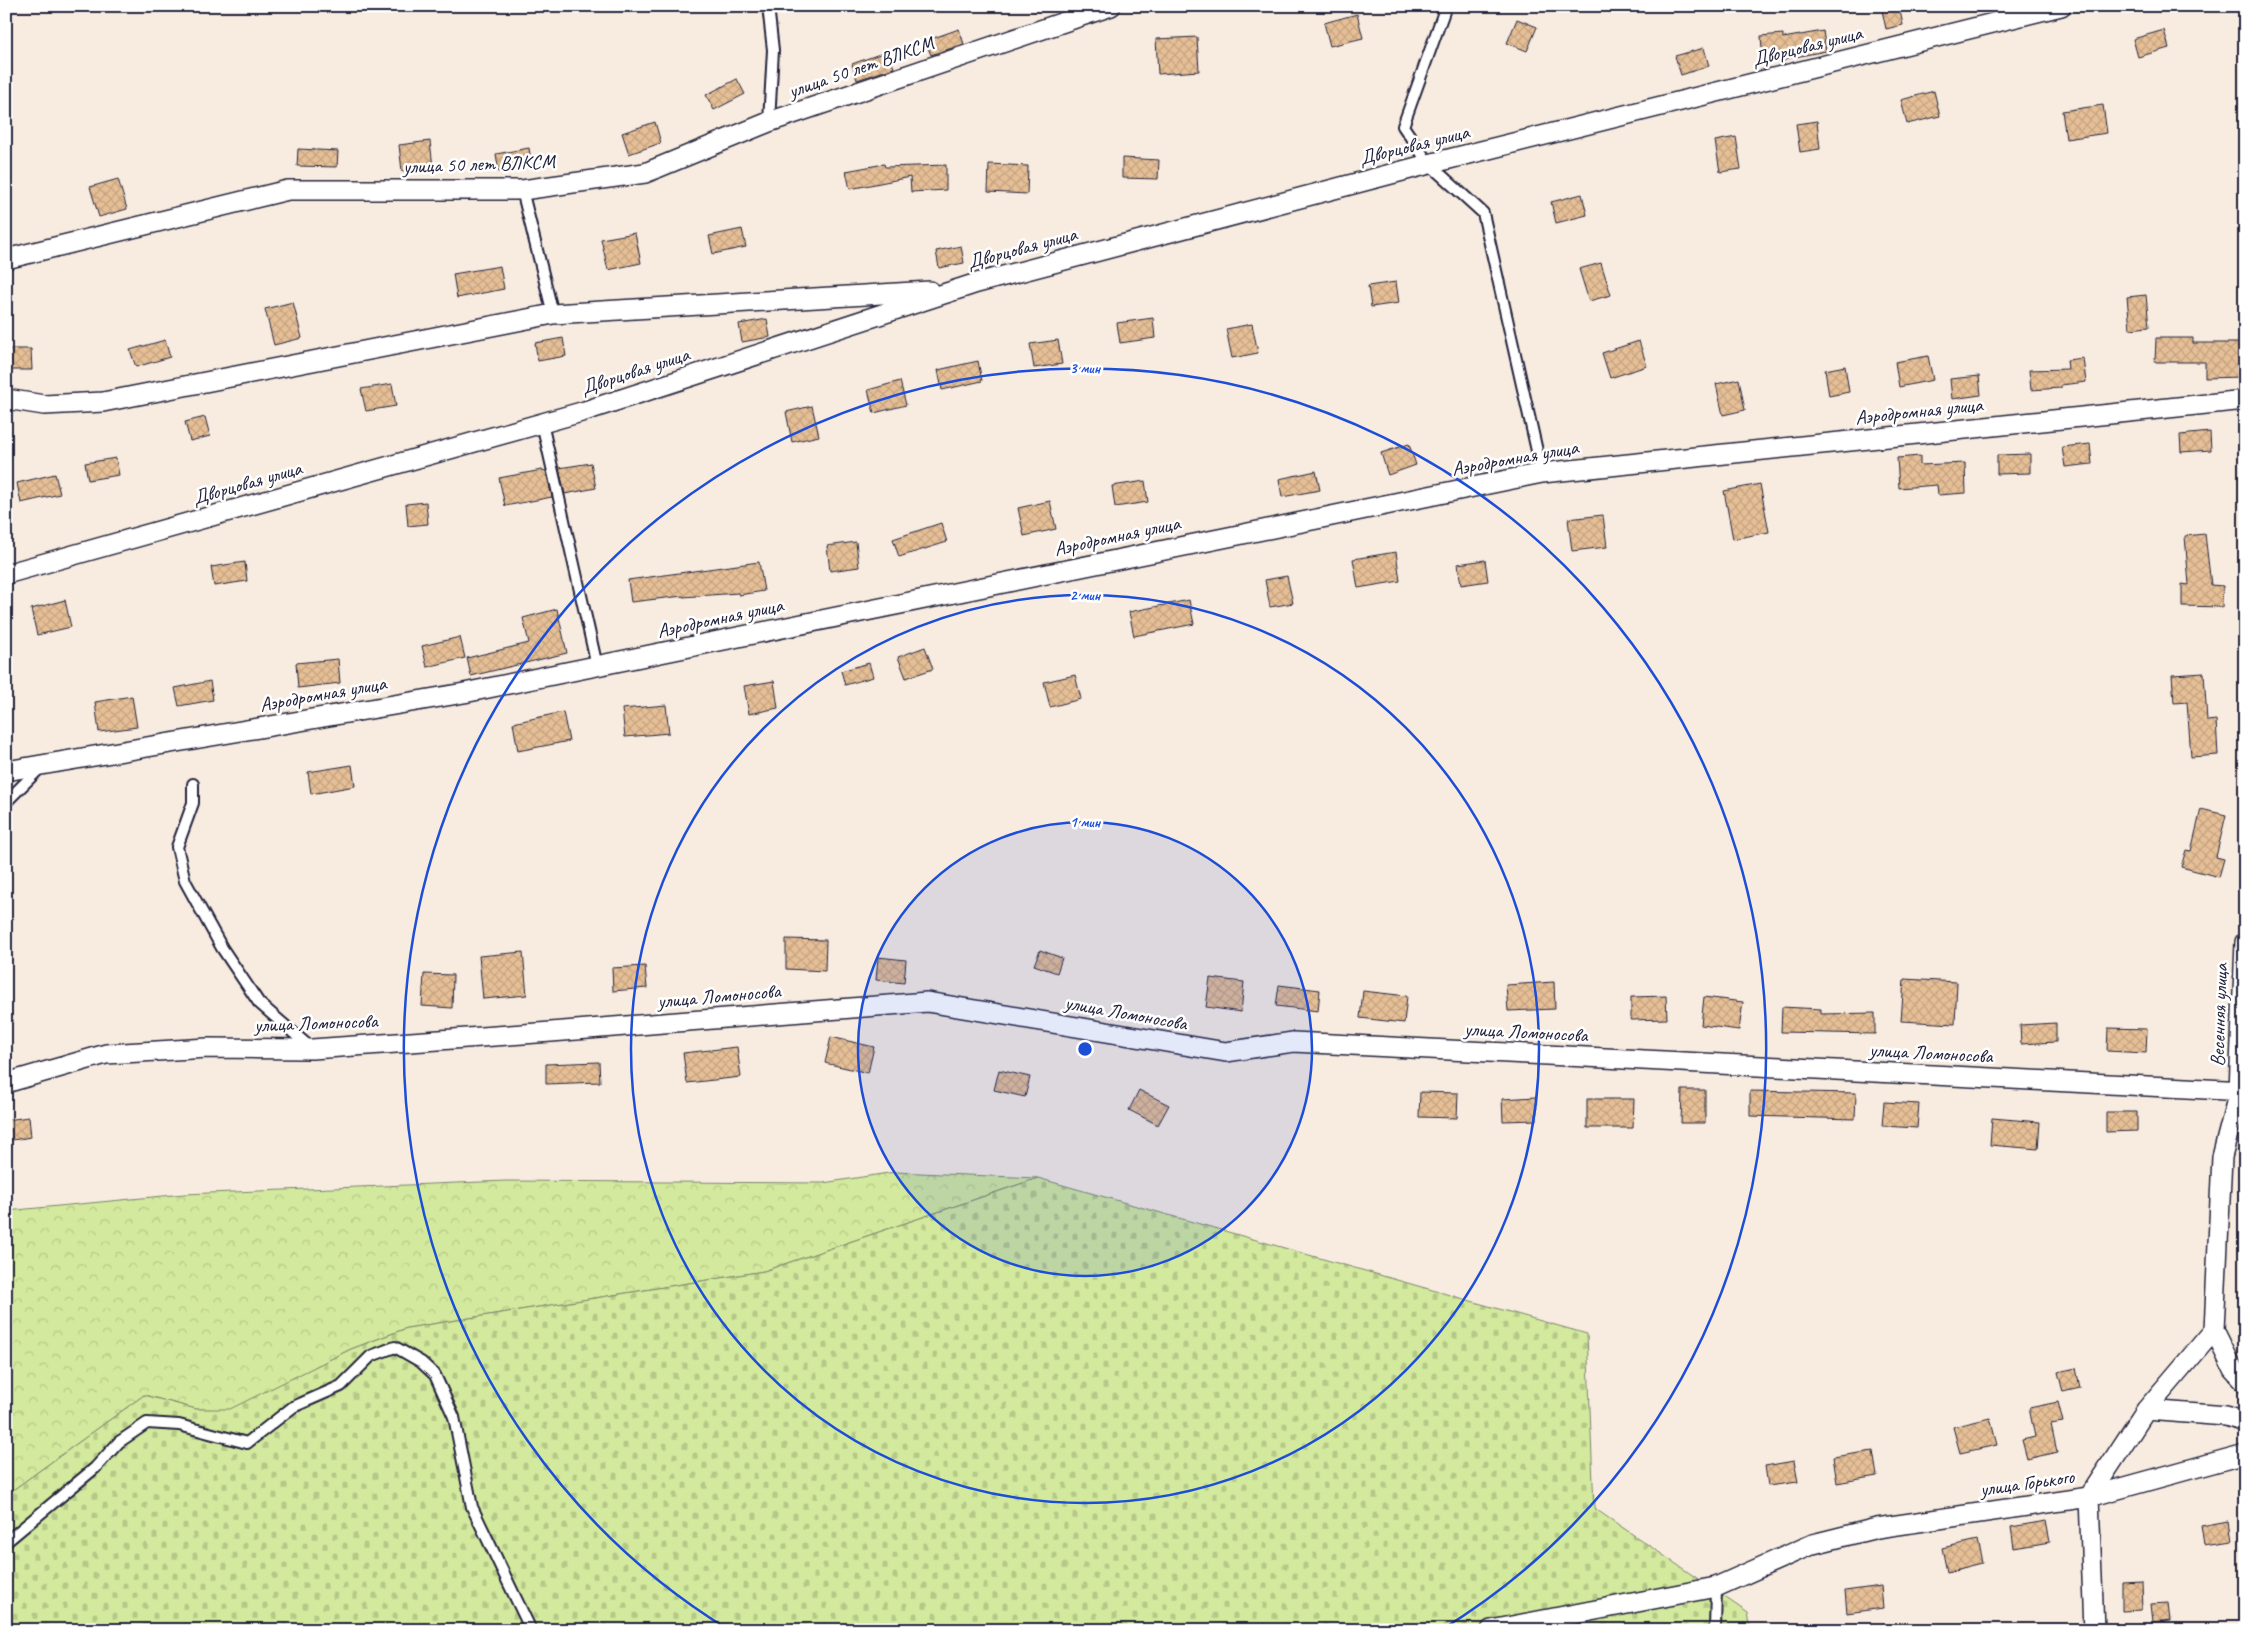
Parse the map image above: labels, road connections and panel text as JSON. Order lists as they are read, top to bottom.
{
  "streets": {
    "street": [
      "Дворцовая улица",
      "улица 50 лет ВЛКСМ",
      "Аэродромная улица",
      "улица Ломоносова",
      "Весенняя улица",
      "улица Горького"
    ]
  },
  "crossings": [
    ["улица Ломоносова", "Весенняя улица"]
  ],
  "rings": ["3 мин", "2 мин", "1 мин"]
}
